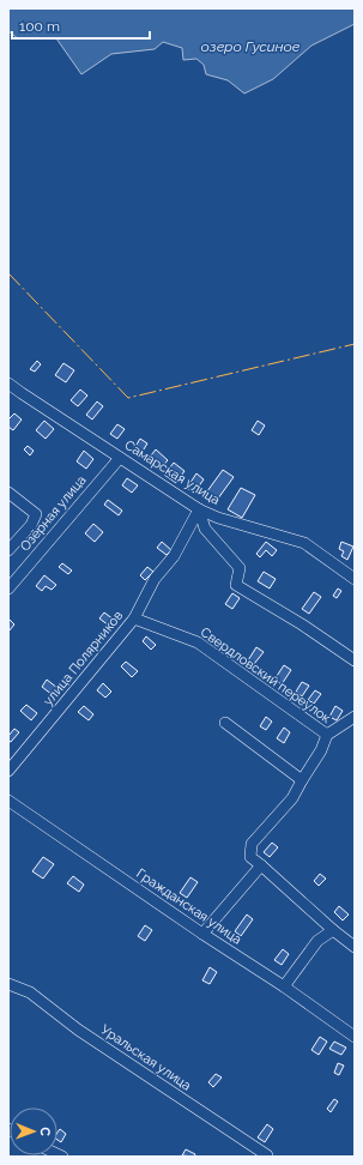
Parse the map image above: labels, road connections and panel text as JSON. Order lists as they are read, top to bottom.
{
  "streets": {
    "street": [
      "Самарская улица",
      "Озёрная улица",
      "улица Полярников",
      "Свердловский переулок",
      "Гражданская улица",
      "Уральская улица"
    ]
  },
  "crossings": [
    ["Самарская улица", "Озёрная улица"],
    ["Самарская улица", "улица Полярников"],
    ["улица Полярников", "Свердловский переулок"]
  ],
  "water": ["озеро Гусиное"],
  "scale_bar": "100 m",
  "north": "right"
}
